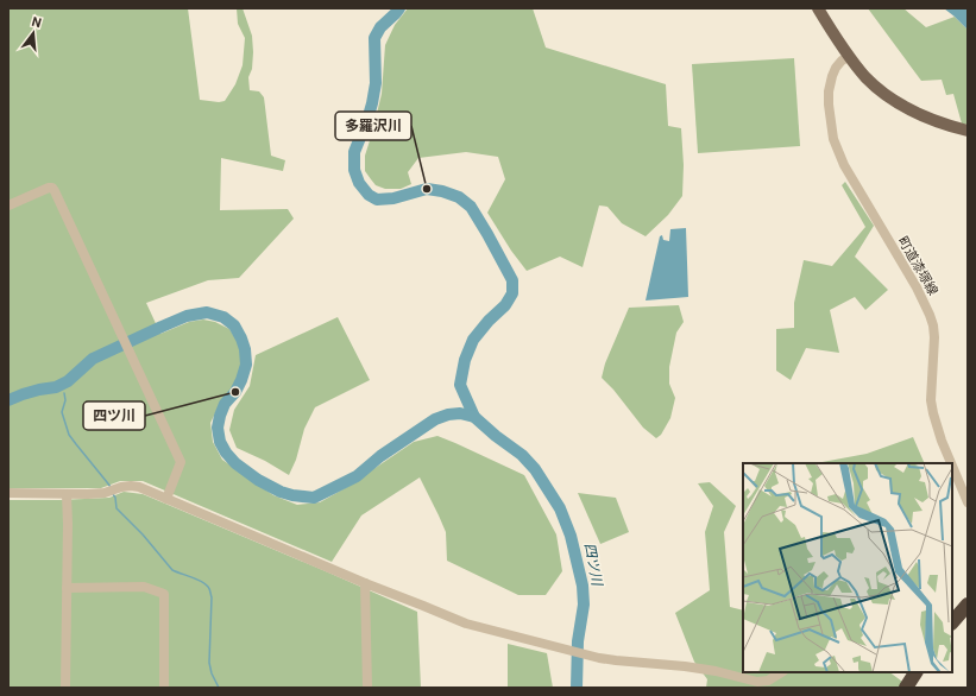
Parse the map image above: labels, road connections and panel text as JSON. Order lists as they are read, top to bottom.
{
  "streets": {
    "street": ["町道漆塚線"]
  },
  "water": ["四ツ川"],
  "places": ["多羅沢川", "四ツ川"],
  "north": "top"
}
